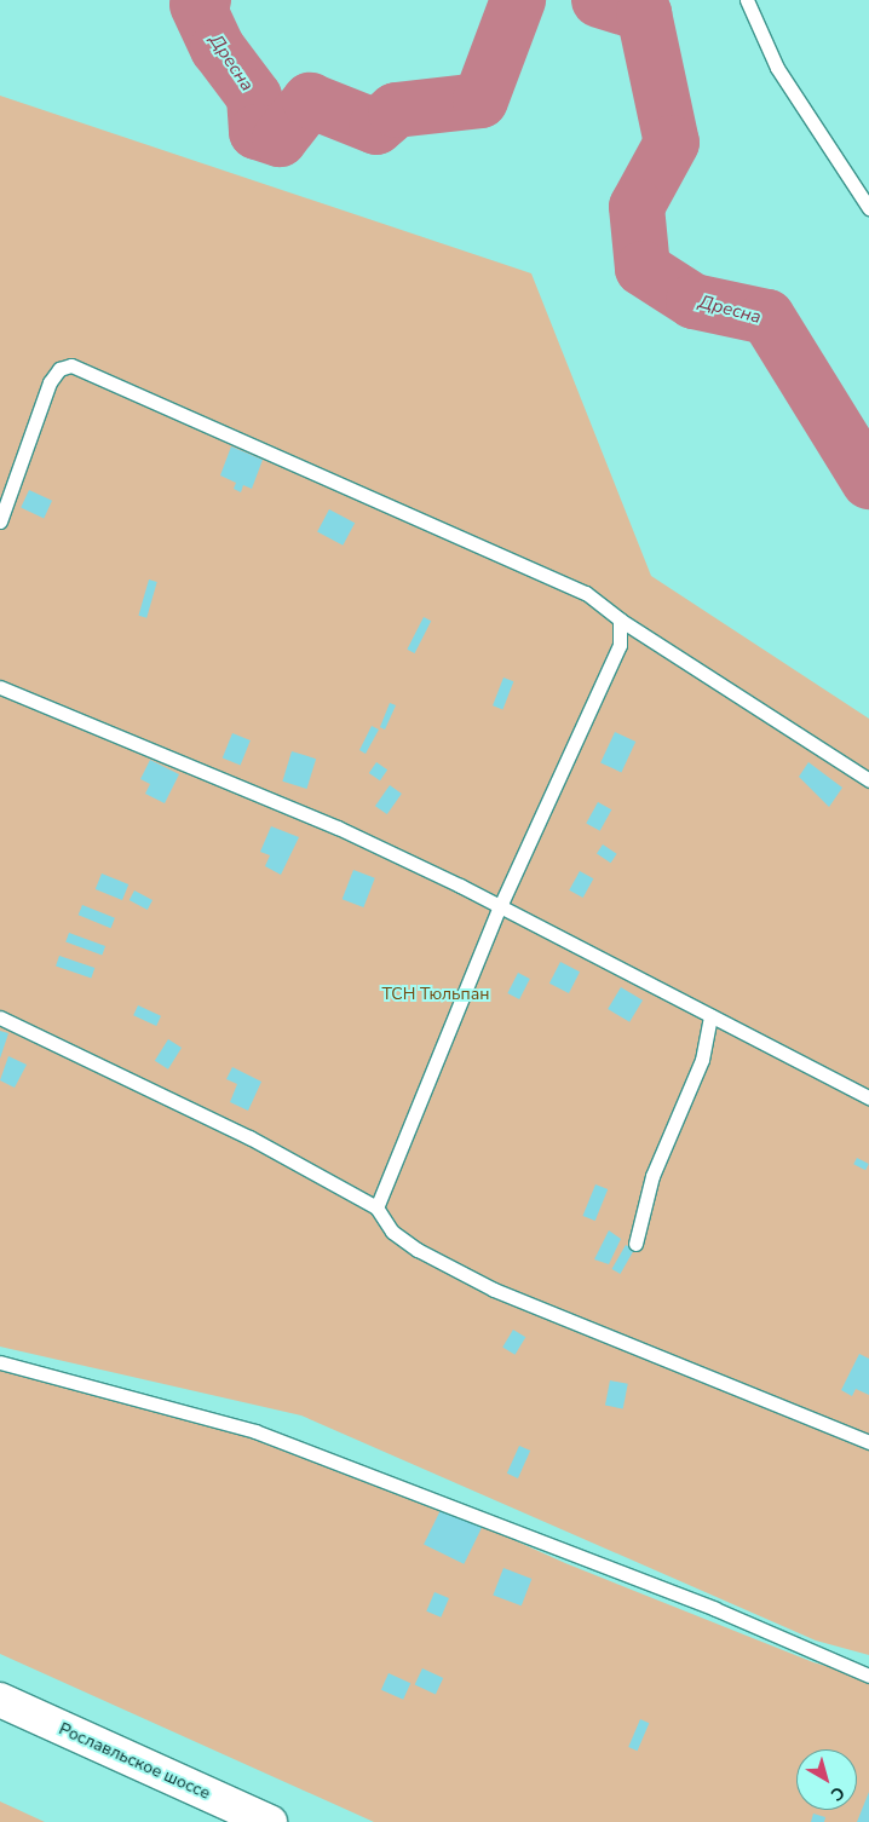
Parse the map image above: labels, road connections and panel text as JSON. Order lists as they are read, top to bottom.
{
  "streets": {
    "main road": ["Рославльское шоссе"]
  },
  "water": ["Дресна"],
  "parks": ["ТСН Тюльпан"],
  "north": "bottom right"
}
